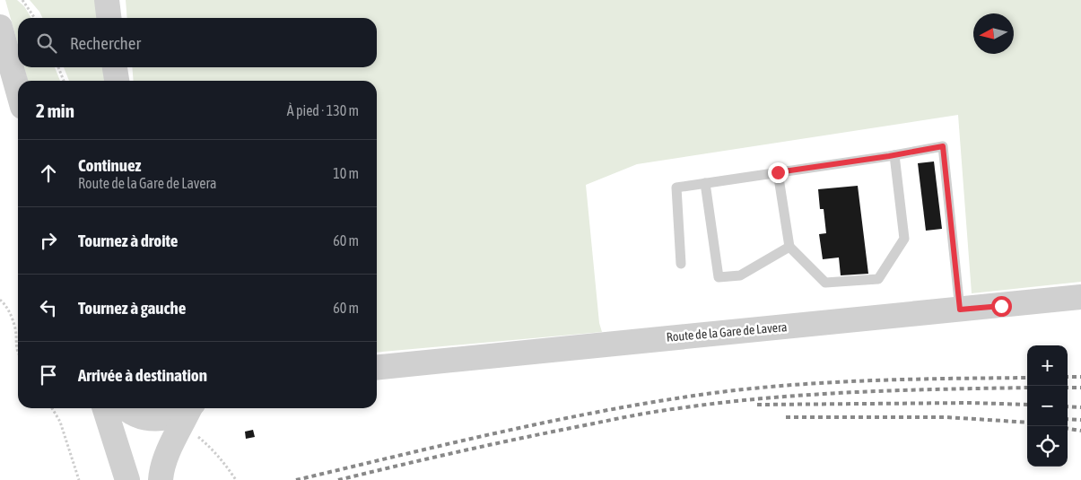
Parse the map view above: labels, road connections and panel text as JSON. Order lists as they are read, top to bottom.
{
  "streets": {
    "street": ["Route de la Gare de Lavera"]
  },
  "north": "left",
  "page": {
    "search": "Rechercher",
    "heading": ["2 min", "À pied · 130 m"],
    "list": [
      ["Continuez", "Route de la Gare de Lavera", "10 m"],
      ["Tournez à droite", "60 m"],
      ["Tournez à gauche", "60 m"],
      "Arrivée à destination"
    ],
    "map_buttons": ["+", "−"]
  }
}
